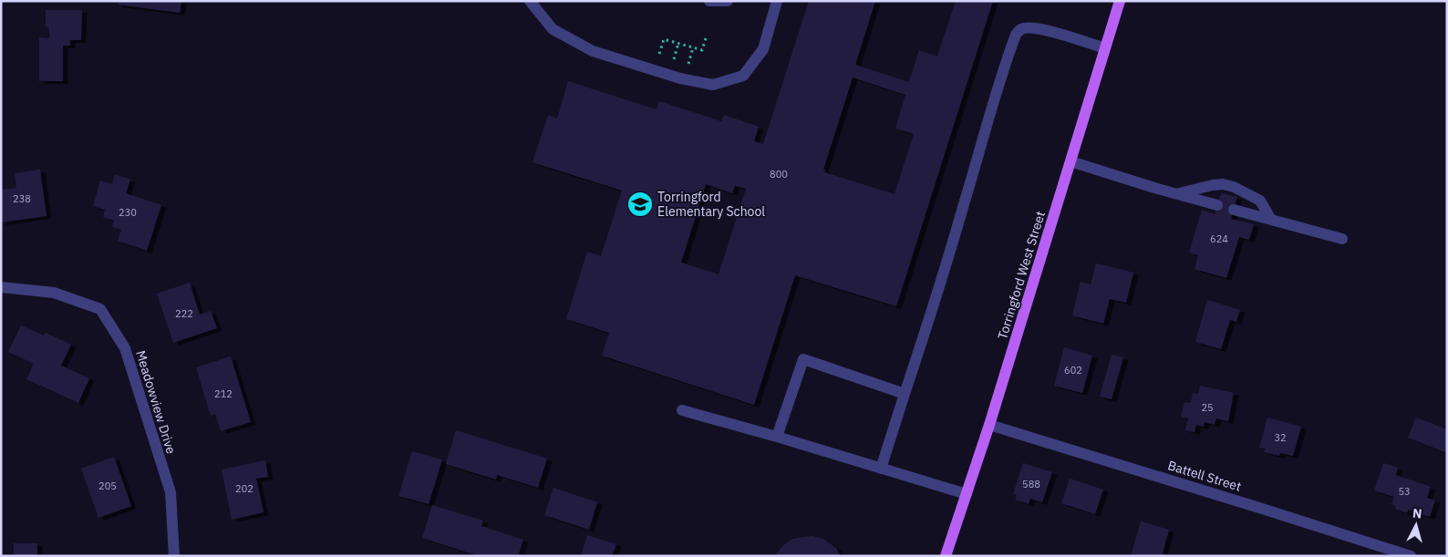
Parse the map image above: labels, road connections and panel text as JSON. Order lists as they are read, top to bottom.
{
  "streets": {
    "main road": ["Torringford West Street"],
    "street": ["Meadowview Drive", "Battell Street"]
  },
  "crossings": [
    ["Torringford West Street", "Battell Street"]
  ],
  "places": {
    "school or university": ["Torringford Elementary School"]
  },
  "house_numbers": [
    "800",
    "238",
    "230",
    "624",
    "222",
    "602",
    "212",
    "25",
    "32",
    "588",
    "205",
    "202",
    "53"
  ],
  "north": "top"
}
